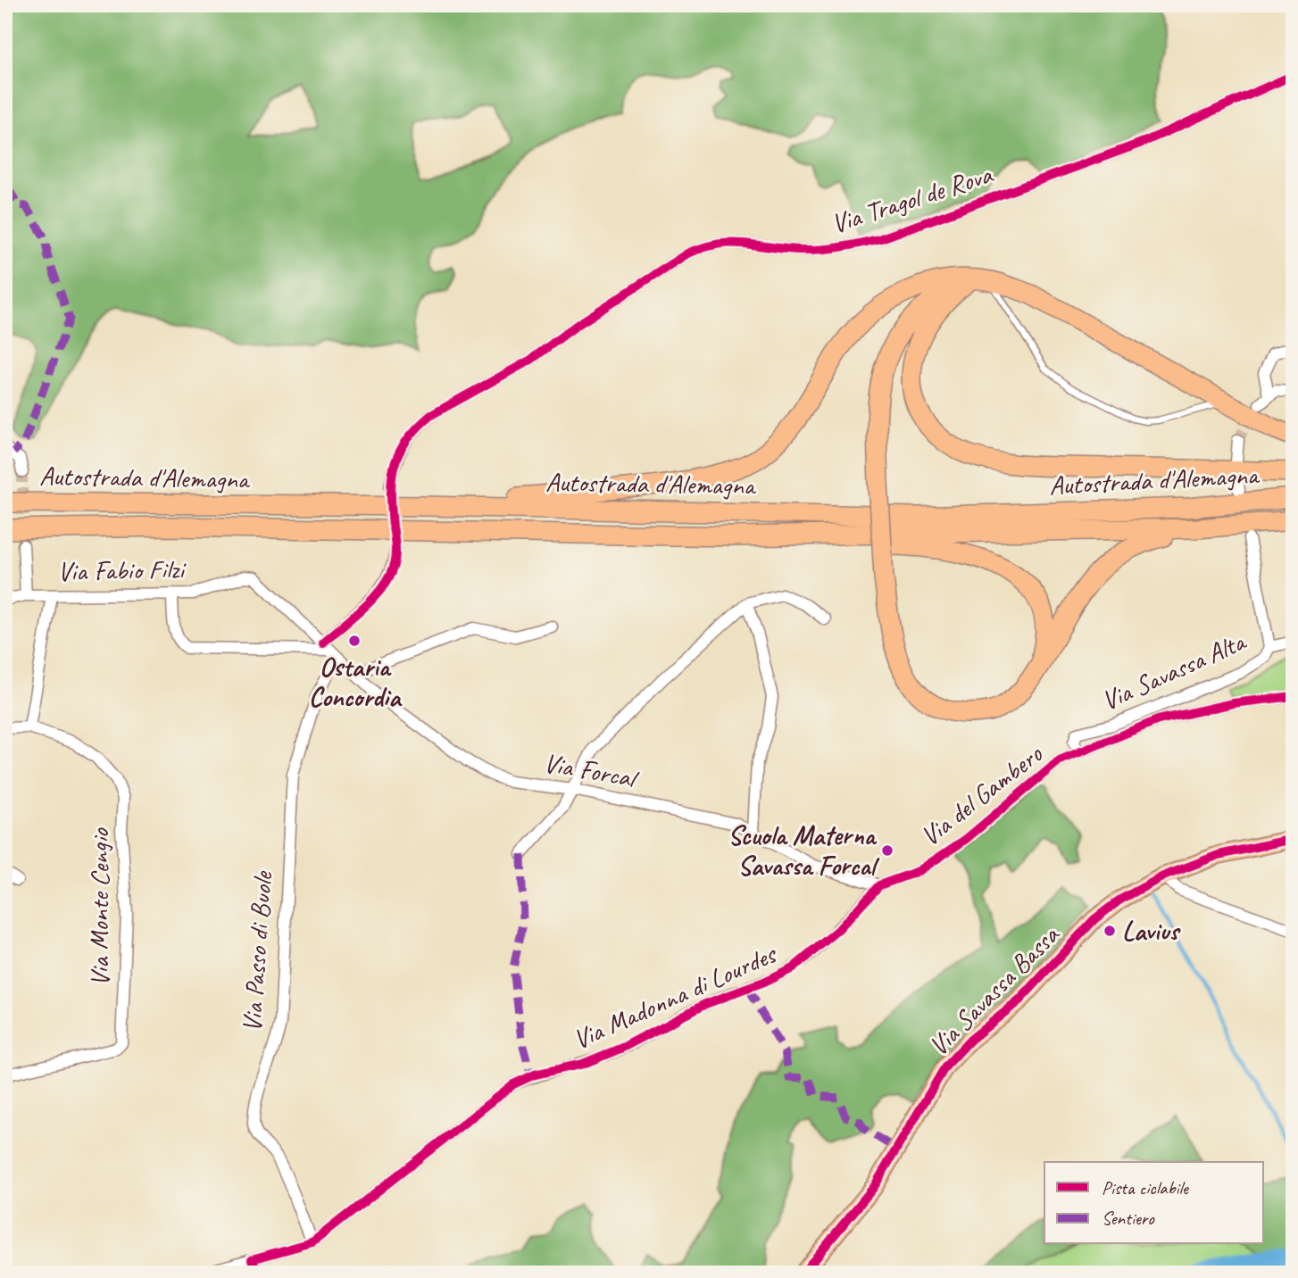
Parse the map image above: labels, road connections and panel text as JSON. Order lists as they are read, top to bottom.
{
  "streets": {
    "highway": ["Autostrada d'Alemagna"],
    "main road": ["Via Savassa Bassa"],
    "street": [
      "Via Tragol de Rova",
      "Via Fabio Filzi",
      "Via Savassa Alta",
      "Via Forcal",
      "Via del Gambero",
      "Via Monte Cengio",
      "Via Passo di Buole",
      "Via Madonna di Lourdes"
    ]
  },
  "crossings": [
    ["Via Fabio Filzi", "Via Forcal"],
    ["Via Fabio Filzi", "Via Passo di Buole"],
    ["Via Savassa Alta", "Via del Gambero"],
    ["Via Forcal", "Via del Gambero"],
    ["Via Forcal", "Via Passo di Buole"],
    ["Via Forcal", "Via Madonna di Lourdes"],
    ["Via del Gambero", "Via Madonna di Lourdes"],
    ["Via Passo di Buole", "Via Madonna di Lourdes"]
  ],
  "places": ["Ostaria Concordia", "Scuola Materna Savassa Forcal", "Lavius"],
  "legend": ["Pista ciclabile", "Sentiero"]
}
